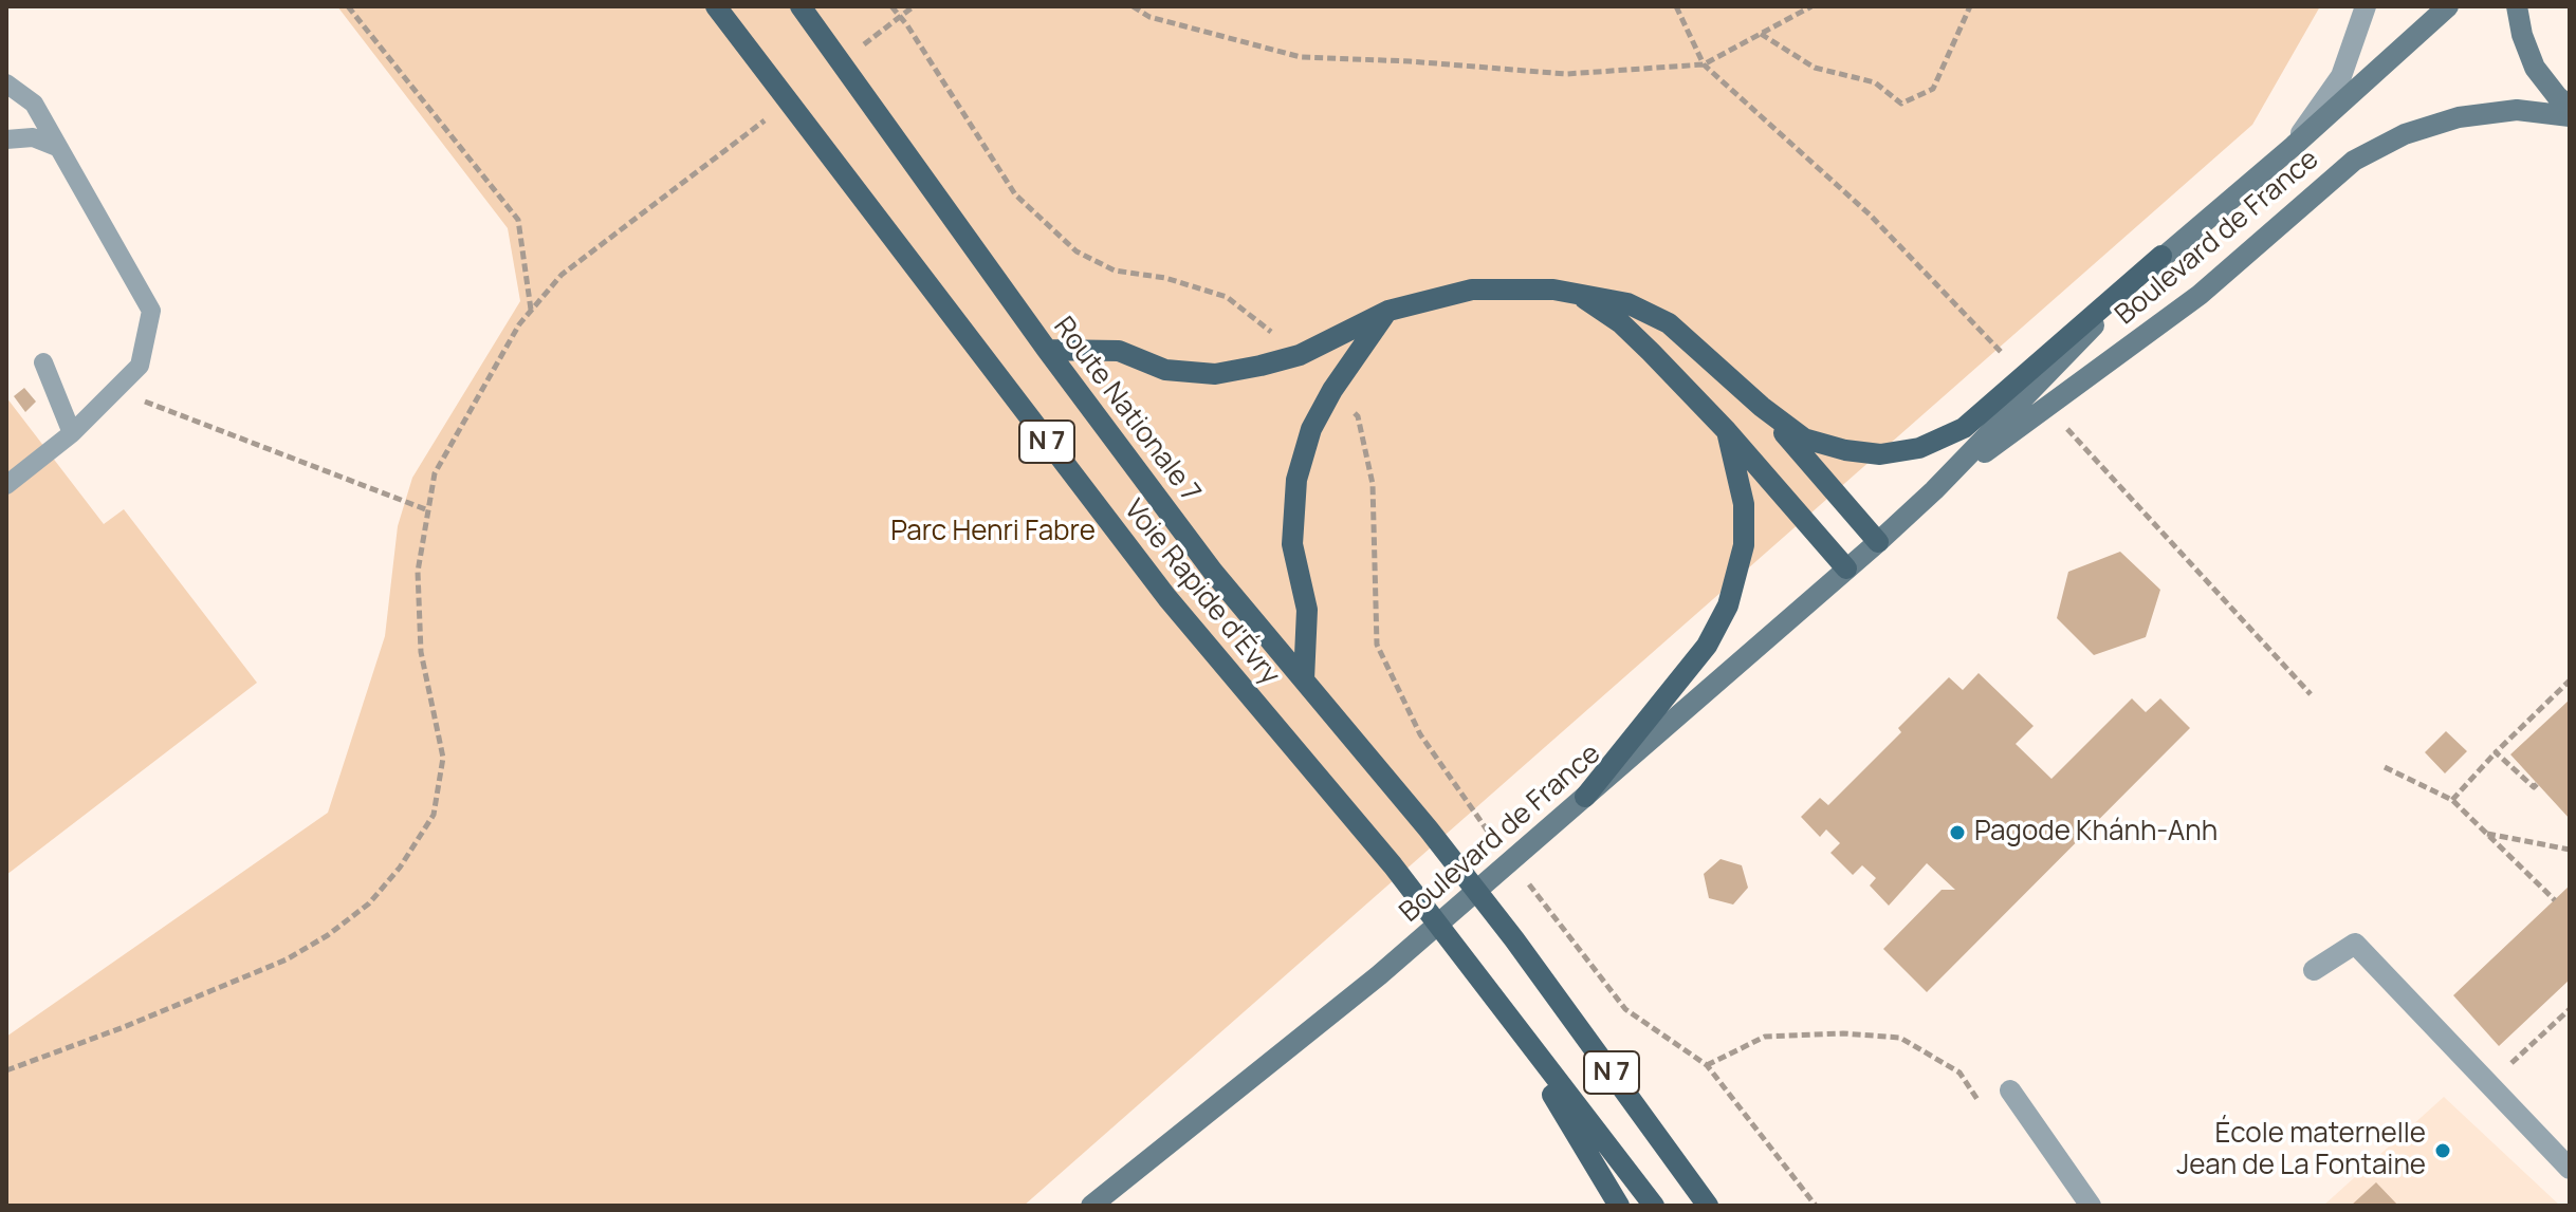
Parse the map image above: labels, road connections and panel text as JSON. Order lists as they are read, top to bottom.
{
  "streets": {
    "main road": [
      "Boulevard de France",
      "Route Nationale 7",
      "N 7",
      "Voie Rapide d'Évry"
    ]
  },
  "parks": ["Parc Henri Fabre"],
  "places": ["Pagode Khánh-Anh", "École maternelle Jean de La Fontaine"]
}
